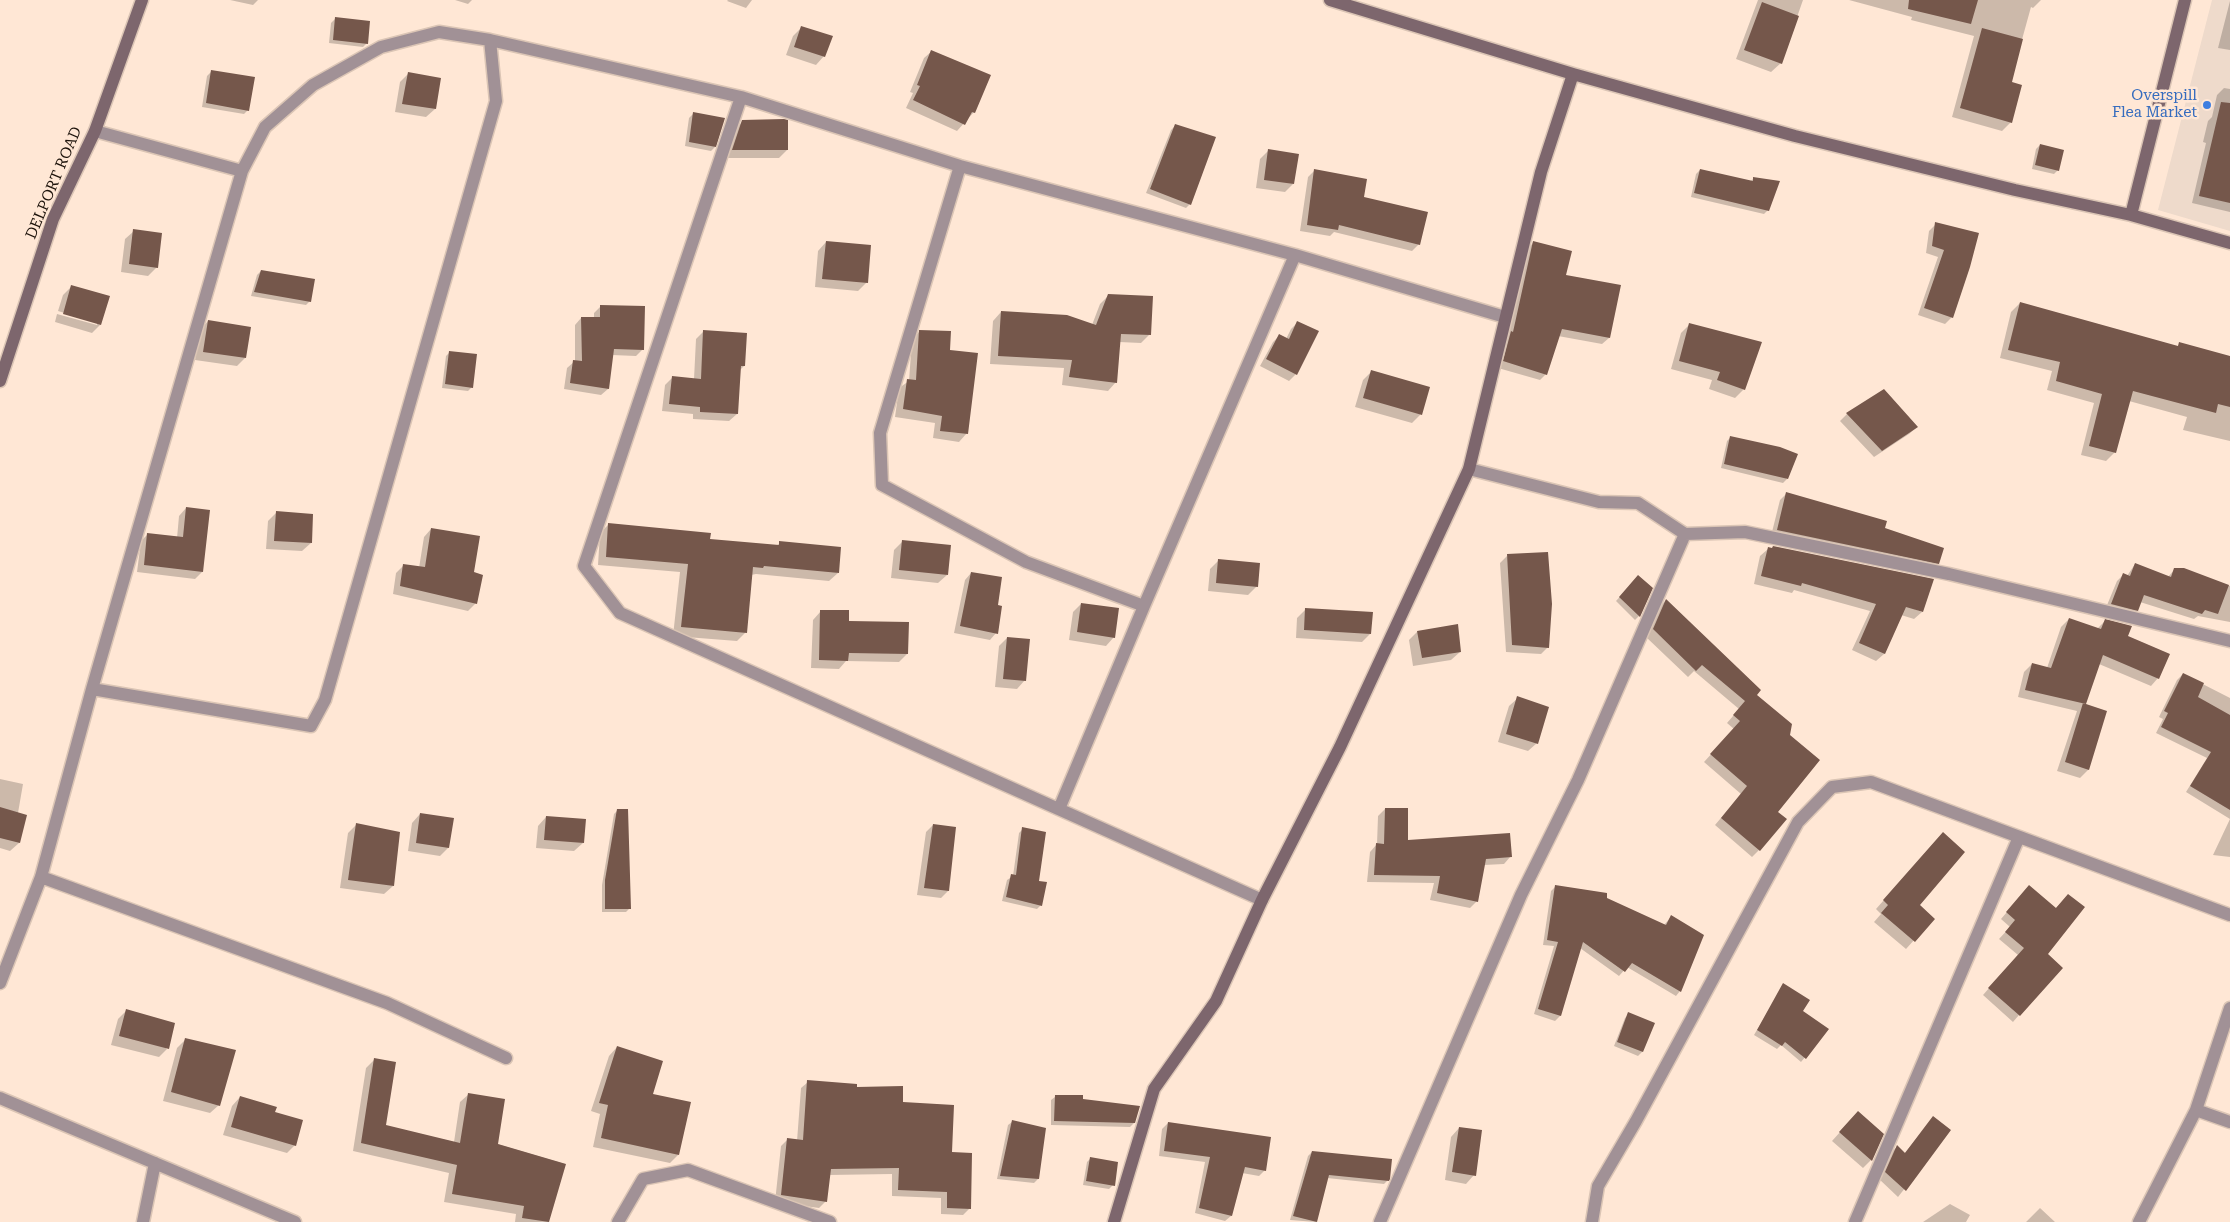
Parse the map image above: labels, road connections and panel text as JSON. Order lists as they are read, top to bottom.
{
  "streets": {
    "street": ["DELPORT ROAD"]
  },
  "places": ["Overspill Flea Market"]
}
